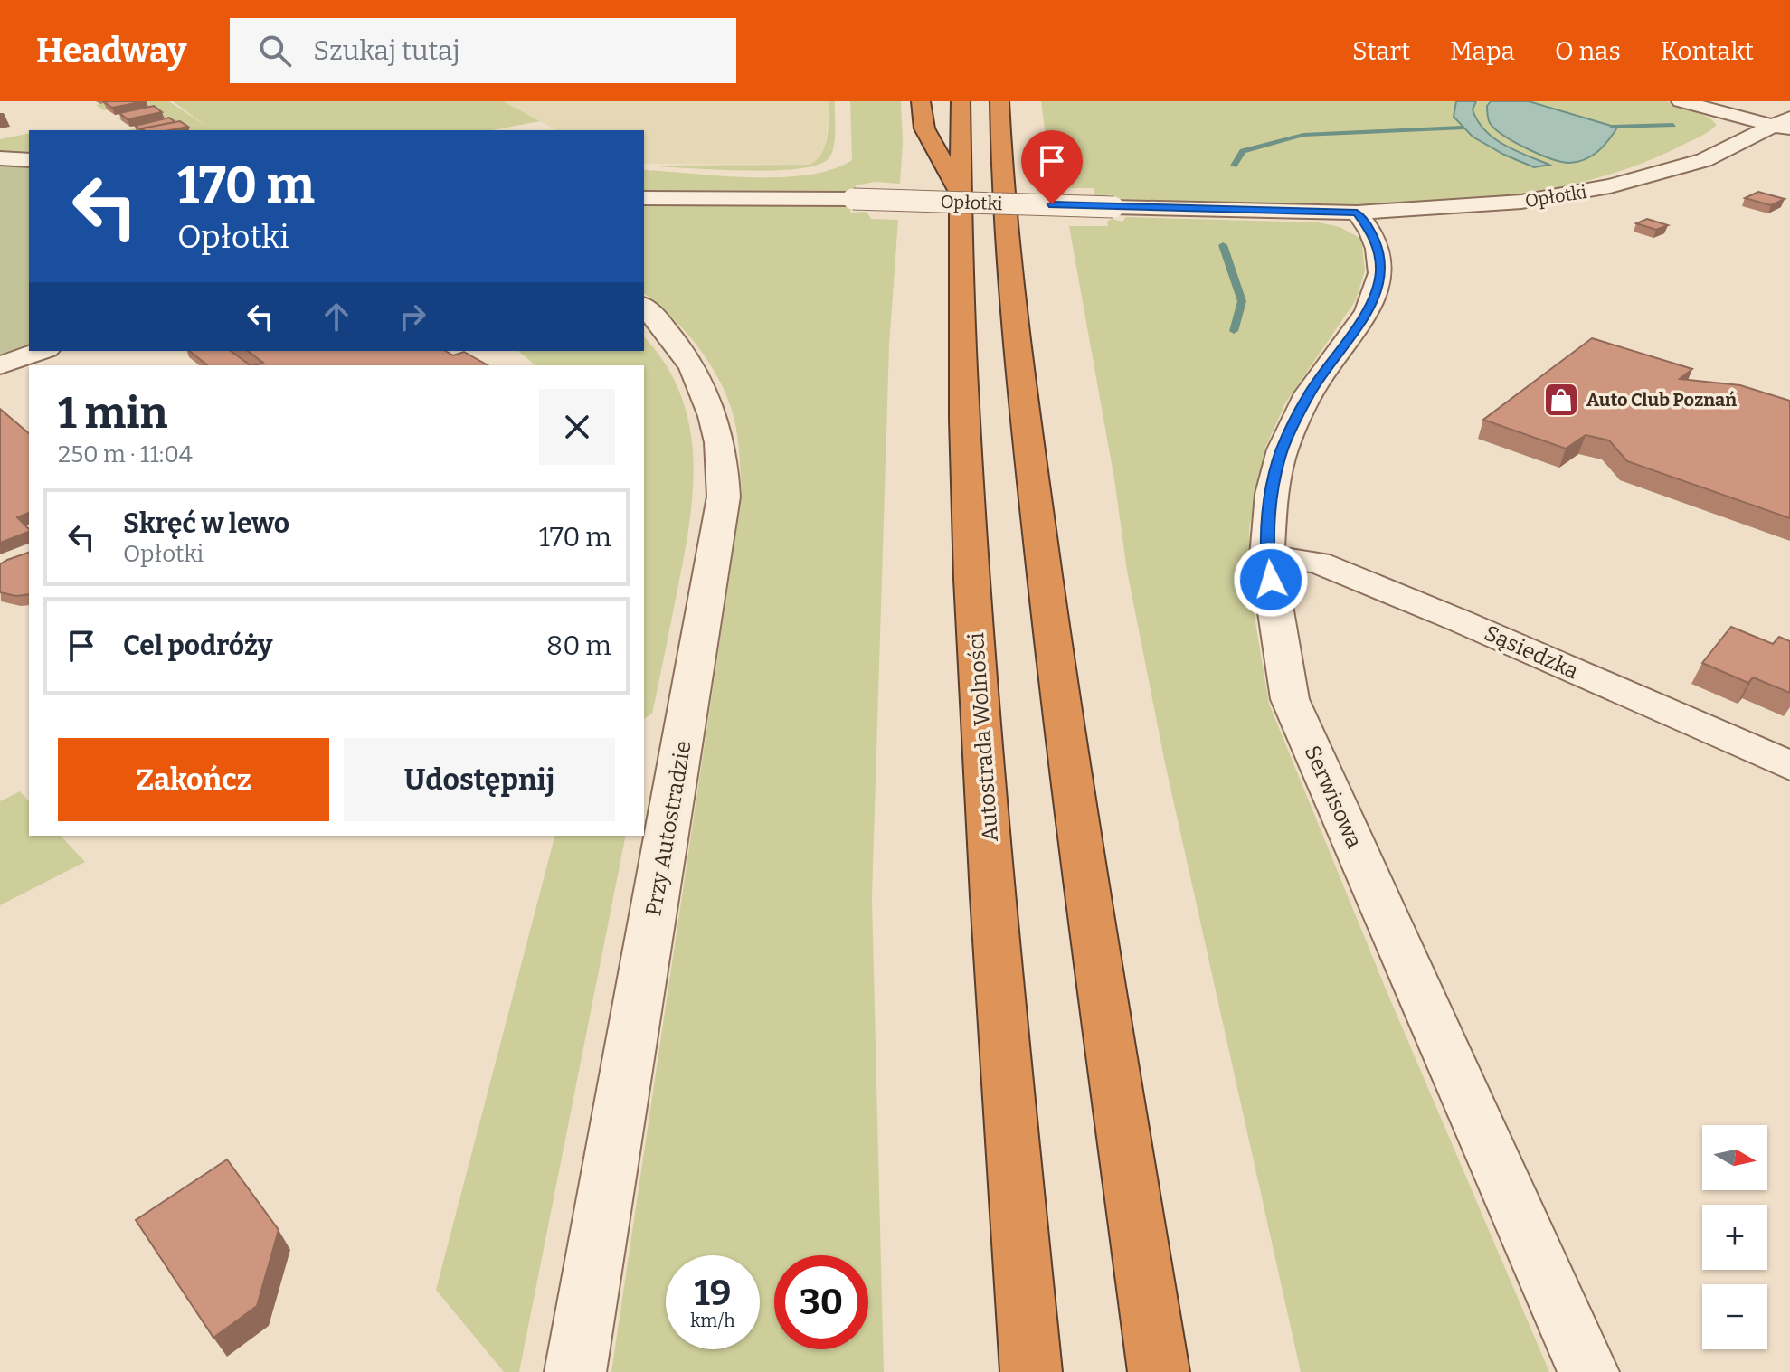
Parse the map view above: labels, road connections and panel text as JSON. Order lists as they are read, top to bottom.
{
  "streets": {
    "highway": ["Autostrada Wolności"],
    "street": [
      "Opłotki",
      "Sąsiedzka",
      "Serwisowa",
      "Przy Autostradzie"
    ]
  },
  "crossings": [
    ["Opłotki", "Serwisowa"],
    ["Sąsiedzka", "Serwisowa"]
  ],
  "places": {
    "shop": ["Auto Club Poznań"]
  },
  "north": "right",
  "page": {
    "header": "Headway",
    "search": "Szukaj tutaj",
    "nav": [
      "Start",
      "Mapa",
      "O nas",
      "Kontakt"
    ],
    "turn": ["170 m", "Opłotki"],
    "heading": ["1 min", "250 m · 11:04"],
    "list": [
      {
        "name": "Skręć w lewo",
        "note": "Opłotki",
        "value": "170 m"
      },
      {
        "name": "Cel podróży",
        "value": "80 m"
      }
    ],
    "buttons": ["Zakończ", "Udostępnij"],
    "map_buttons": ["+", "−"],
    "speed": "19 km/h",
    "limit": "30"
  }
}
